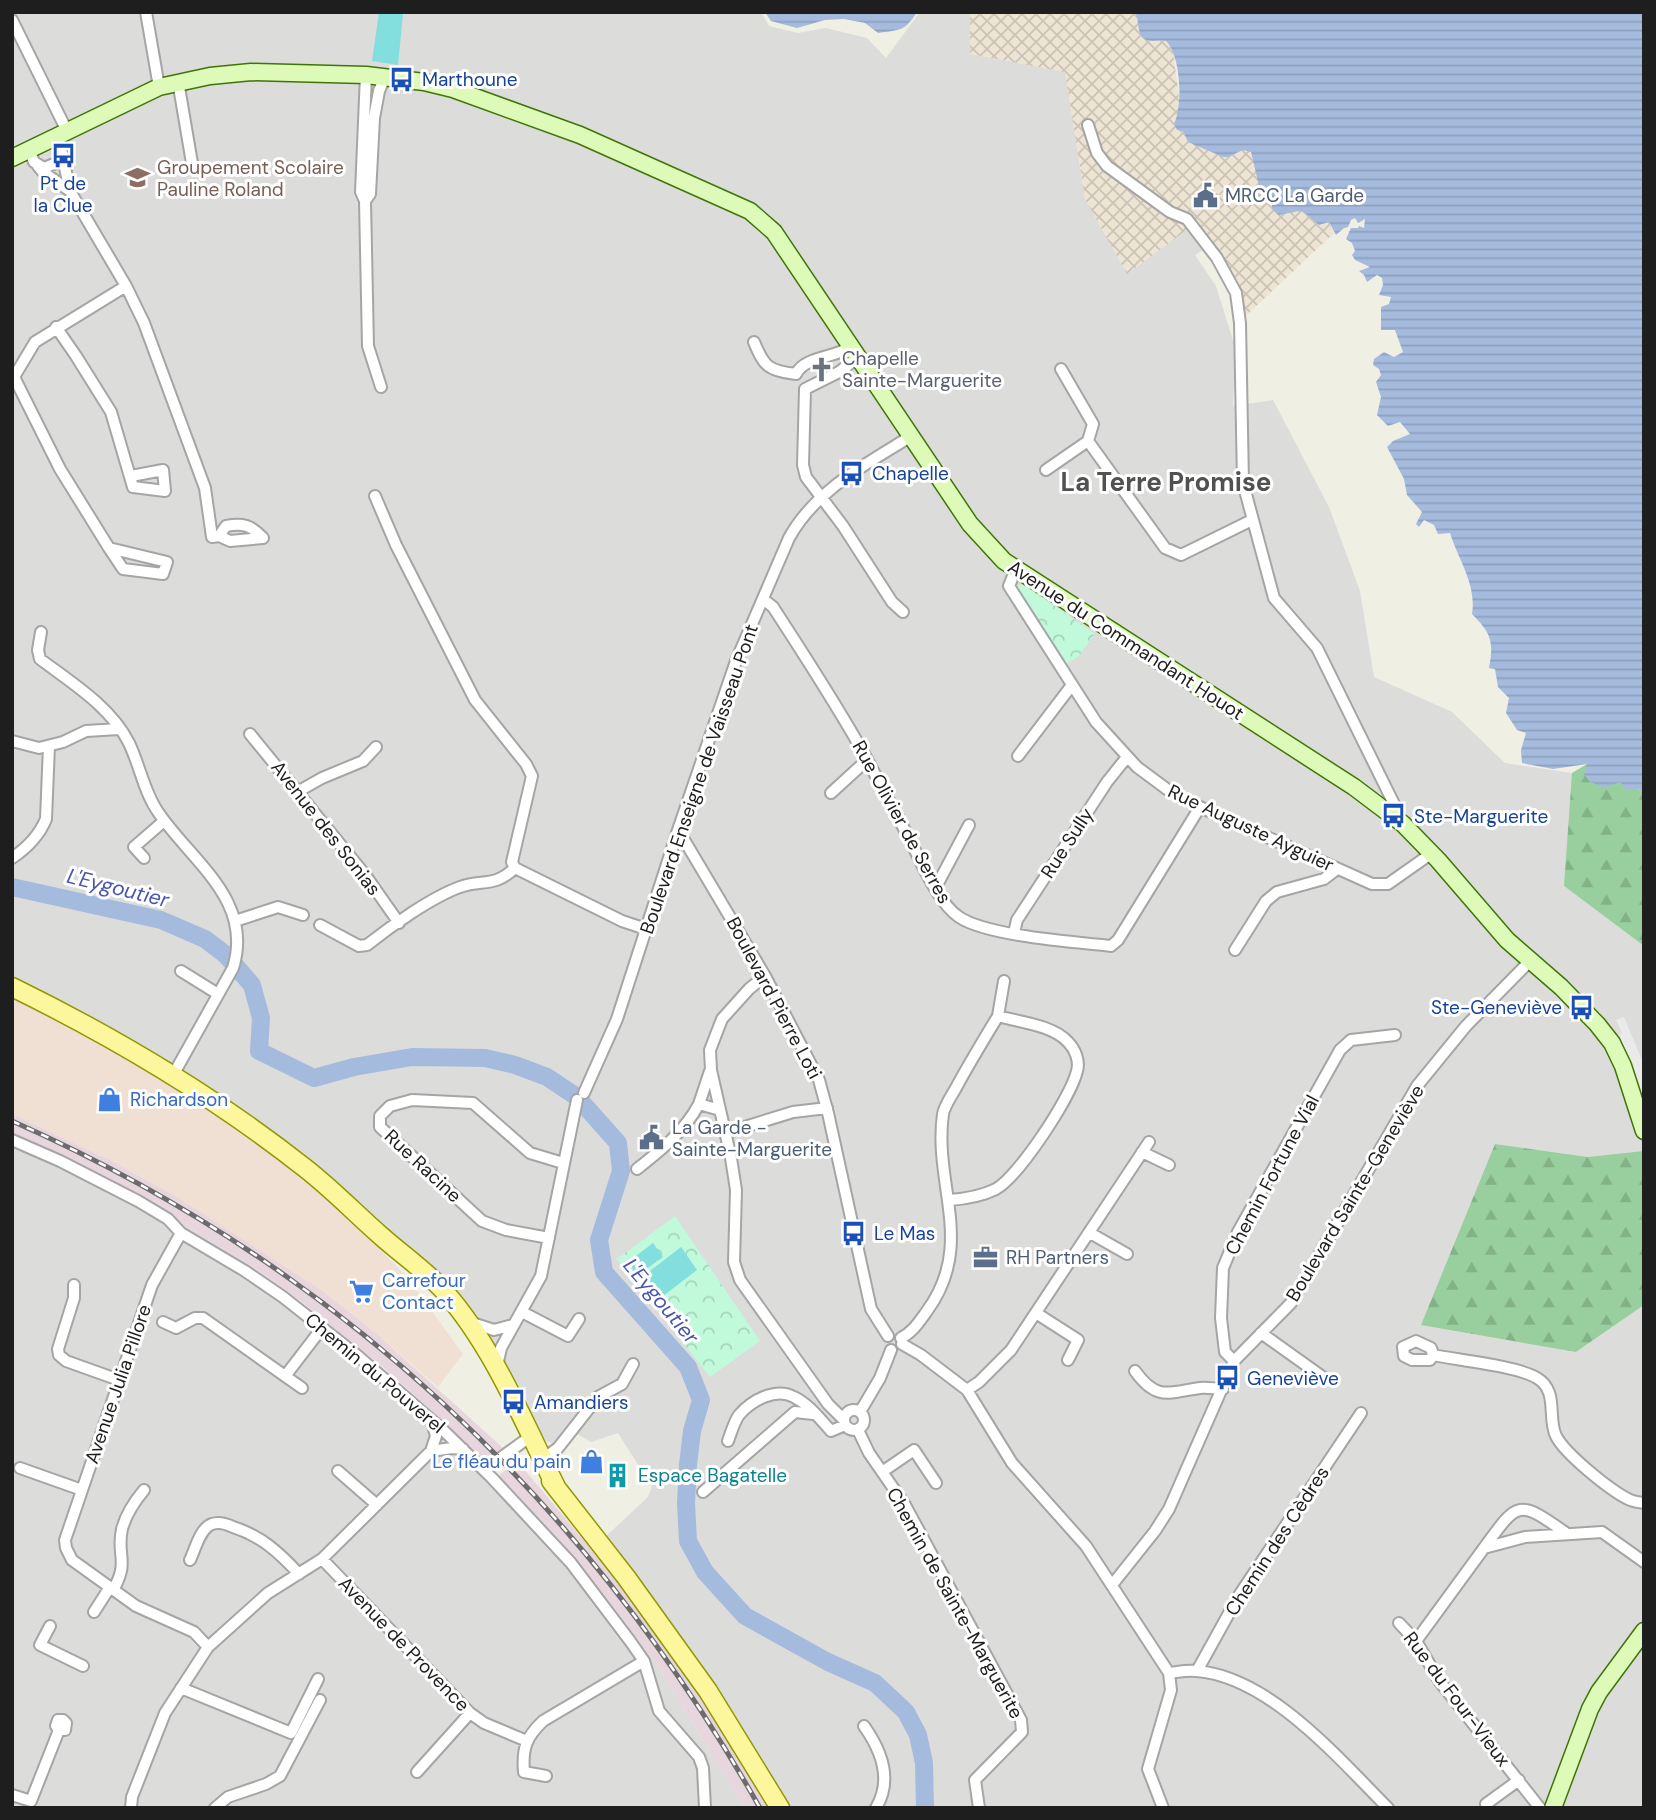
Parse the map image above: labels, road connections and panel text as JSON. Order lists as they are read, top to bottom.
{
  "streets": {
    "main road": ["Avenue du Commandant Houot"],
    "street": [
      "Boulevard Enseigne de Vaisseau Pont",
      "Rue Olivier de Serres",
      "Avenue des Sonias",
      "Rue Auguste Ayguier",
      "Rue Sully",
      "Boulevard Pierre Loti",
      "Rue Racine",
      "Chemin Fortune Vial",
      "Boulevard Sainte-Geneviève",
      "Chemin du Pouverel",
      "Avenue Julia Pillore",
      "Chemin des Cèdres",
      "Chemin de Sainte-Marguerite",
      "Avenue de Provence",
      "Rue du Four-Vieux"
    ]
  },
  "crossings": [
    ["Avenue du Commandant Houot", "Boulevard Enseigne de Vaisseau Pont"],
    ["Avenue du Commandant Houot", "Rue Auguste Ayguier"],
    ["Avenue du Commandant Houot", "Boulevard Sainte-Geneviève"],
    ["Boulevard Enseigne de Vaisseau Pont", "Rue Olivier de Serres"],
    ["Boulevard Enseigne de Vaisseau Pont", "Boulevard Pierre Loti"],
    ["Boulevard Enseigne de Vaisseau Pont", "Rue Racine"],
    ["Rue Olivier de Serres", "Rue Auguste Ayguier"],
    ["Rue Olivier de Serres", "Rue Sully"],
    ["Rue Auguste Ayguier", "Rue Sully"],
    ["Chemin Fortune Vial", "Boulevard Sainte-Geneviève"],
    ["Chemin du Pouverel", "Avenue Julia Pillore"]
  ],
  "districts": ["La Terre Promise"],
  "water": ["L'Eygoutier"],
  "places": {
    "bus stop": [
      "Marthoune",
      "Pt de la Clue",
      "Chapelle",
      "Ste-Marguerite",
      "Ste-Geneviève",
      "Le Mas",
      "Geneviève",
      "Amandiers"
    ],
    "school or university": ["Groupement Scolaire Pauline Roland"],
    "public building": ["MRCC La Garde", "La Garde - Sainte-Marguerite"],
    "church": ["Chapelle Sainte-Marguerite"],
    "shop": ["Richardson", "Le fléau du pain"],
    "office": ["RH Partners"],
    "supermarket": ["Carrefour Contact"],
    "building": ["Espace Bagatelle"]
  }
}
